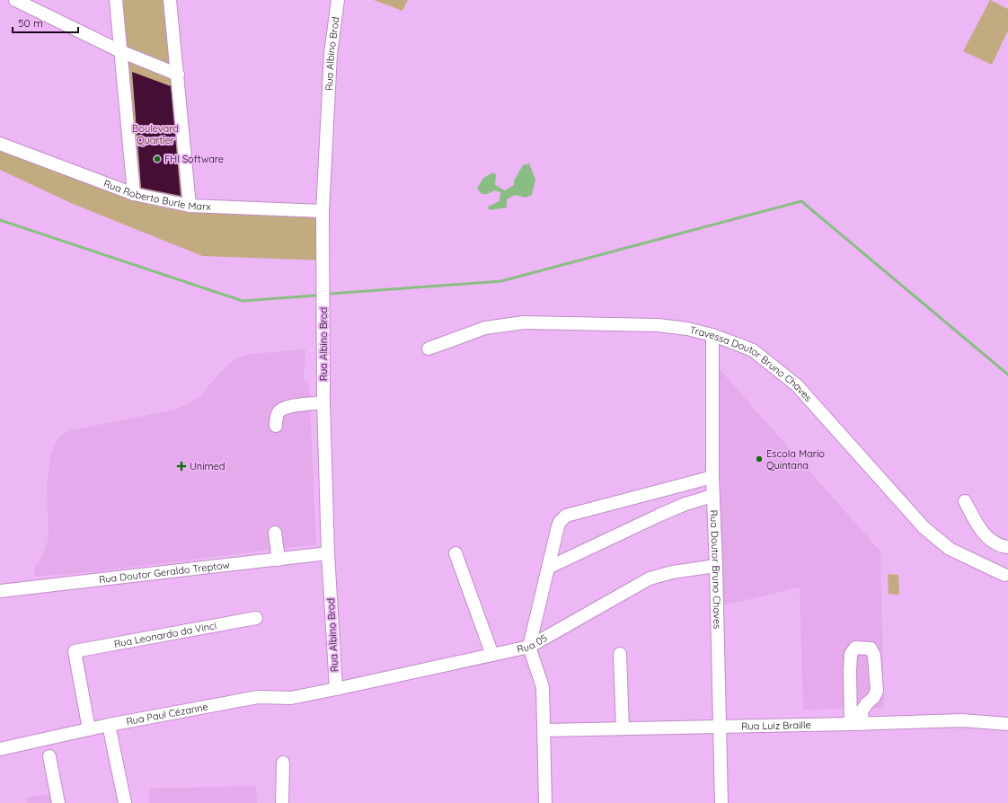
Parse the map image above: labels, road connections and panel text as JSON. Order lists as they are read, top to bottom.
{
  "streets": {
    "street": [
      "Rua Albino Brod",
      "Rua Roberto Burle Marx",
      "Travessa Doutor Bruno Chaves",
      "Rua Doutor Bruno Chaves",
      "Rua Doutor Geraldo Treptow",
      "Rua Leonardo da Vinci",
      "Rua 05",
      "Rua Paul Cézanne",
      "Rua Luiz Braille"
    ]
  },
  "crossings": [
    ["Rua Albino Brod", "Rua Roberto Burle Marx"],
    ["Rua Albino Brod", "Rua Doutor Geraldo Treptow"],
    ["Rua Albino Brod", "Rua 05"],
    ["Rua Albino Brod", "Rua Paul Cézanne"],
    ["Travessa Doutor Bruno Chaves", "Rua Doutor Bruno Chaves"],
    ["Rua Doutor Bruno Chaves", "Rua 05"],
    ["Rua Doutor Bruno Chaves", "Rua Luiz Braille"],
    ["Rua Leonardo da Vinci", "Rua Paul Cézanne"],
    ["Rua 05", "Rua Paul Cézanne"]
  ],
  "parks": ["Boulevard Quartier"],
  "places": {
    "other": ["FHI Software", "Escola Mario Quintana"],
    "health": ["Unimed"]
  },
  "scale_bar": "50 m"
}
